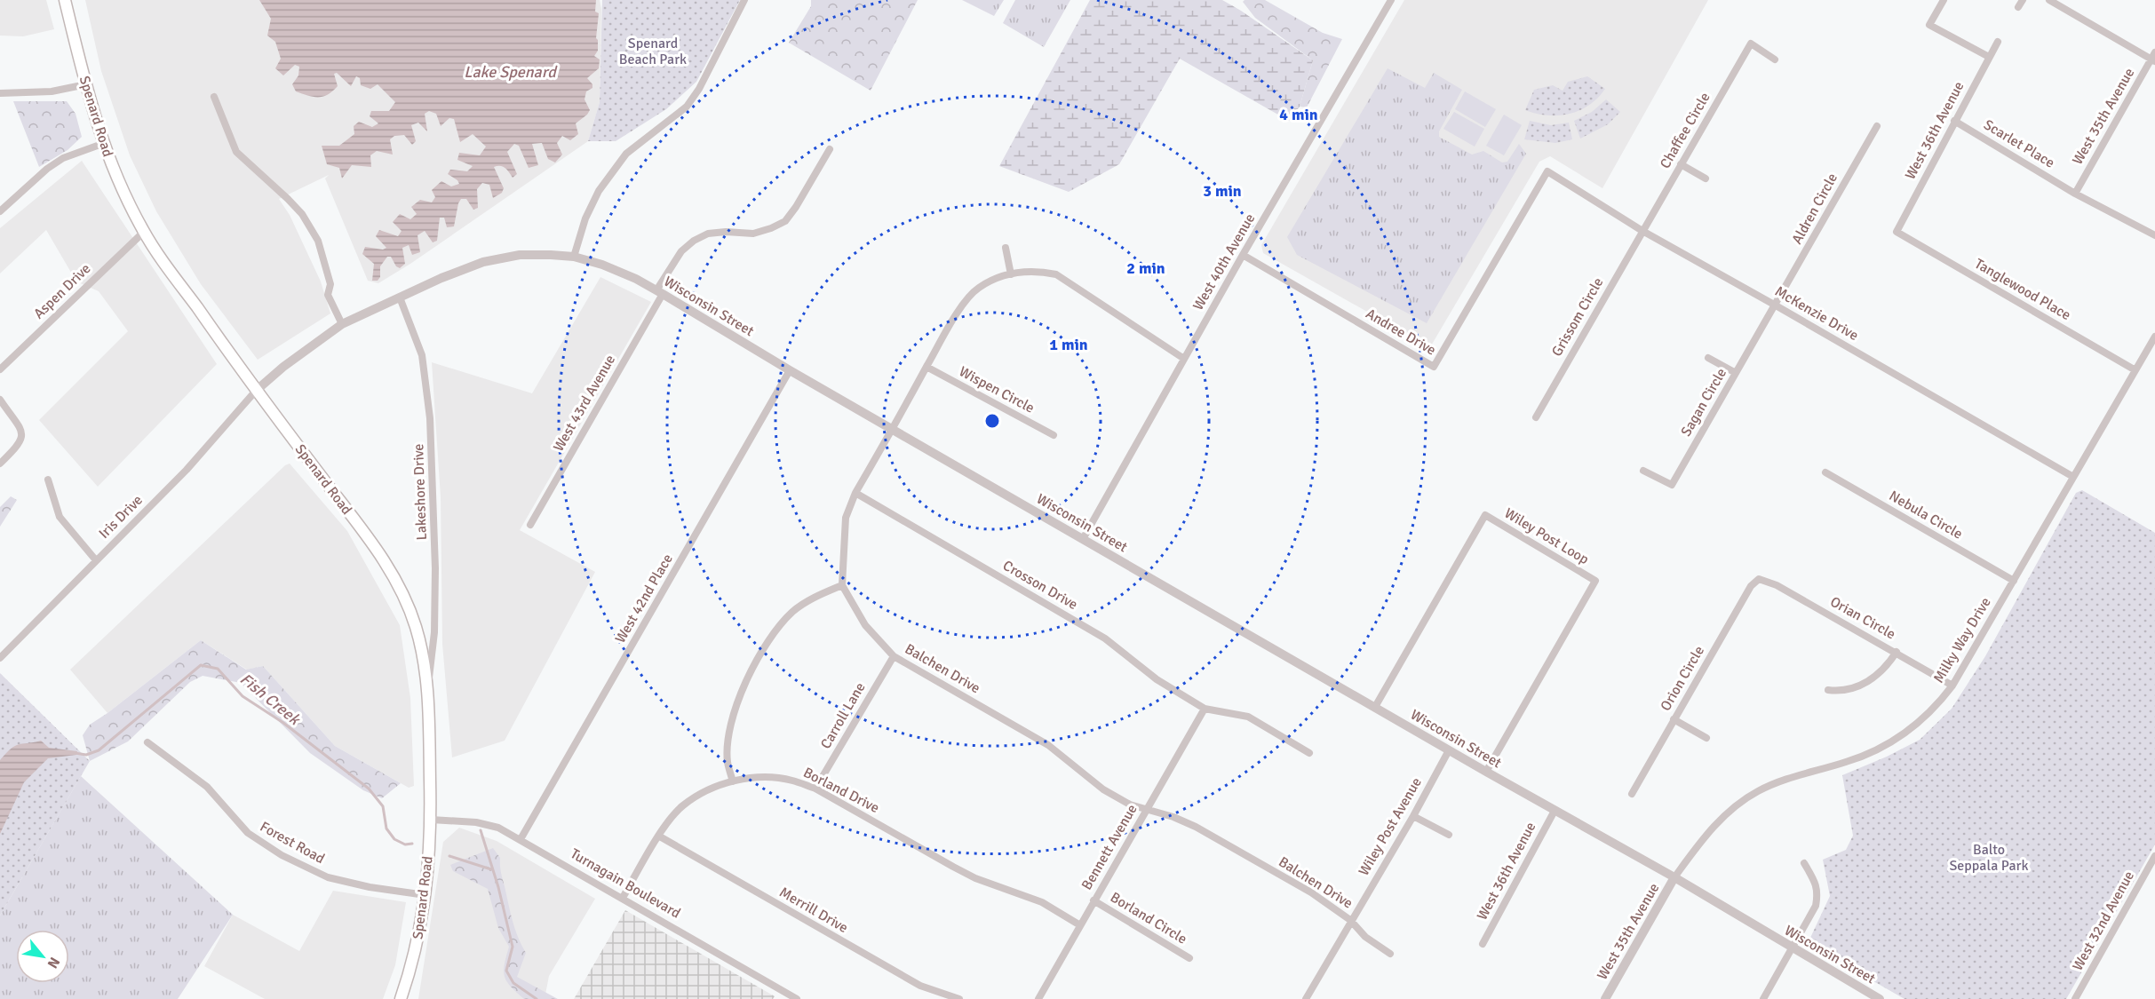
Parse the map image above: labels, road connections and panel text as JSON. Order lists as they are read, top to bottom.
{
  "streets": {
    "main road": ["Spenard Road"],
    "street": [
      "West 35th Avenue",
      "Chaffee Circle",
      "West 36th Avenue",
      "Scarlet Place",
      "Aldren Circle",
      "West 40th Avenue",
      "Tanglewood Place",
      "Aspen Drive",
      "Wisconsin Street",
      "McKenzie Drive",
      "Grissom Circle",
      "Andree Drive",
      "Wispen Circle",
      "Sagan Circle",
      "West 43rd Avenue",
      "Lakeshore Drive",
      "Nebula Circle",
      "Iris Drive",
      "Wiley Post Loop",
      "Crosson Drive",
      "West 42nd Place",
      "Orian Circle",
      "Milky Way Drive",
      "Balchen Drive",
      "Orion Circle",
      "Carroll Lane",
      "Borland Drive",
      "Wiley Post Avenue",
      "Forest Road",
      "Bennett Avenue",
      "Turnagain Boulevard",
      "Merrill Drive",
      "Borland Circle",
      "West 32nd Avenue"
    ]
  },
  "crossings": [
    ["Spenard Road", "Aspen Drive"],
    ["Spenard Road", "Wisconsin Street"],
    ["Spenard Road", "Lakeshore Drive"],
    ["Spenard Road", "Iris Drive"],
    ["Spenard Road", "Forest Road"],
    ["Spenard Road", "Turnagain Boulevard"],
    ["West 35th Avenue", "Scarlet Place"],
    ["West 35th Avenue", "Wisconsin Street"],
    ["West 35th Avenue", "Milky Way Drive"],
    ["Chaffee Circle", "McKenzie Drive"],
    ["Chaffee Circle", "Grissom Circle"],
    ["West 36th Avenue", "Scarlet Place"],
    ["West 36th Avenue", "Tanglewood Place"],
    ["West 36th Avenue", "Wisconsin Street"],
    ["Aldren Circle", "McKenzie Drive"],
    ["Aldren Circle", "Sagan Circle"],
    ["West 40th Avenue", "Wisconsin Street"],
    ["West 40th Avenue", "Andree Drive"],
    ["Tanglewood Place", "Milky Way Drive"],
    ["Wisconsin Street", "West 43rd Avenue"],
    ["Wisconsin Street", "Lakeshore Drive"],
    ["Wisconsin Street", "Iris Drive"],
    ["Wisconsin Street", "Wiley Post Loop"],
    ["Wisconsin Street", "West 42nd Place"],
    ["Wisconsin Street", "Milky Way Drive"],
    ["Wisconsin Street", "Wiley Post Avenue"],
    ["McKenzie Drive", "Grissom Circle"],
    ["McKenzie Drive", "Andree Drive"],
    ["McKenzie Drive", "Sagan Circle"],
    ["McKenzie Drive", "Milky Way Drive"],
    ["Nebula Circle", "Milky Way Drive"],
    ["Crosson Drive", "Bennett Avenue"],
    ["West 42nd Place", "Turnagain Boulevard"],
    ["Orian Circle", "Milky Way Drive"],
    ["Orian Circle", "Orion Circle"],
    ["Balchen Drive", "Carroll Lane"],
    ["Balchen Drive", "Wiley Post Avenue"],
    ["Balchen Drive", "Bennett Avenue"],
    ["Carroll Lane", "Borland Drive"],
    ["Borland Drive", "Bennett Avenue"],
    ["Borland Drive", "Turnagain Boulevard"],
    ["Borland Drive", "Merrill Drive"],
    ["Bennett Avenue", "Borland Circle"]
  ],
  "water": ["Lake Spenard", "Fish Creek"],
  "parks": ["Spenard Beach Park", "Balto Seppala Park"],
  "north": "bottom right",
  "rings": [
    "4 min",
    "3 min",
    "2 min",
    "1 min"
  ]
}
